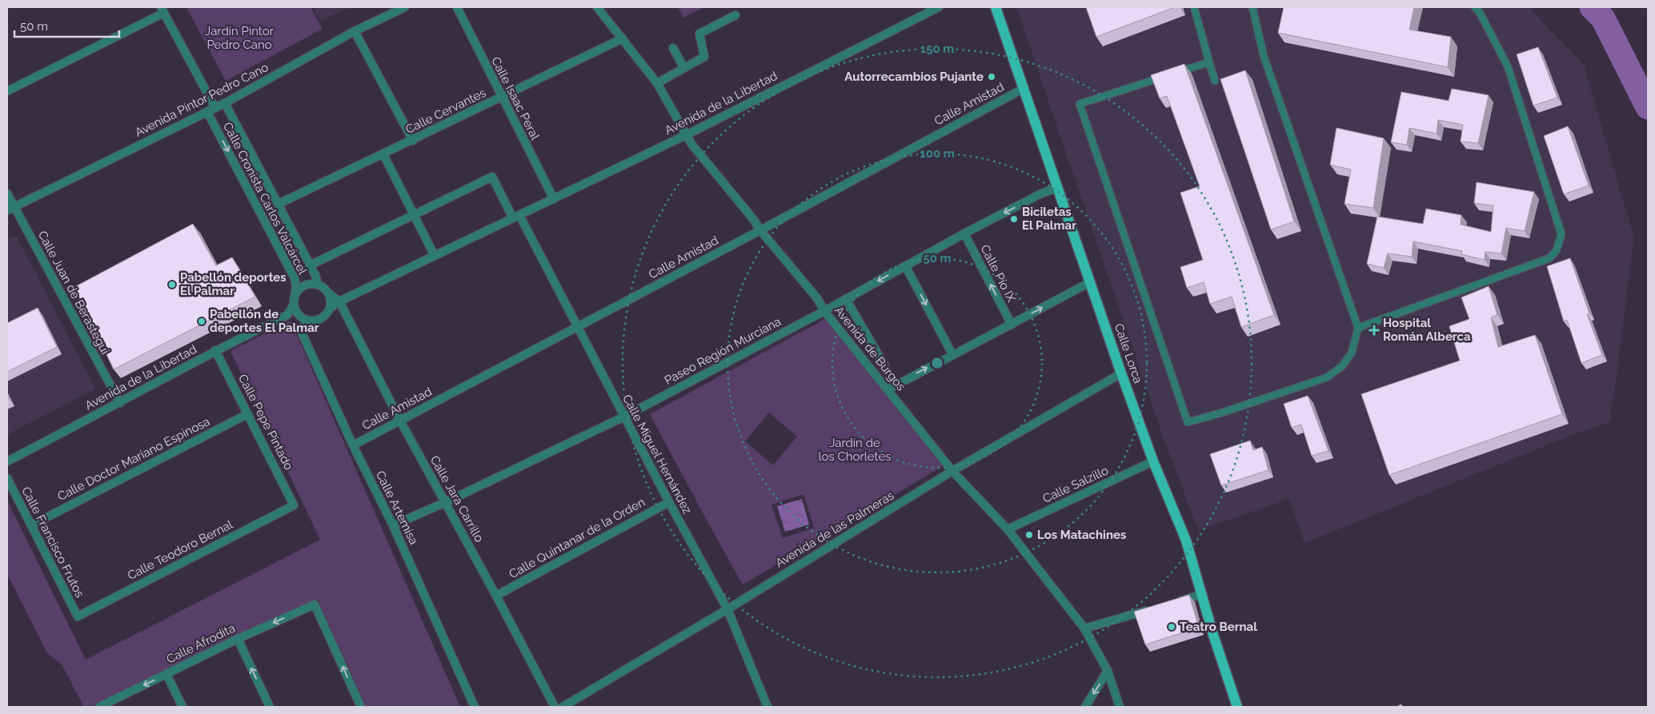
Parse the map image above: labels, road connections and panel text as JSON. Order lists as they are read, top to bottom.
{
  "streets": {
    "main road": ["Calle Lorca"],
    "street": [
      "Calle Isaac Peral",
      "Avenida Pintor Pedro Cano",
      "Avenida de la Libertad",
      "Calle Amistad",
      "Calle Cervantes",
      "Calle Cronista Carlos Valcárcel",
      "Calle Pío IX",
      "Calle Juan de Berastegui",
      "Avenida de Burgos",
      "Paseo Región Murciana",
      "Calle Pepe Pintado",
      "Calle Miguel Hernández",
      "Calle Doctor Mariano Espinosa",
      "Calle Salzillo",
      "Calle Jara Carrillo",
      "Calle Artemisa",
      "Avenida de las Palmeras",
      "Calle Quintanar de la Orden",
      "Calle Francisco Frutos",
      "Calle Teodoro Bernal",
      "Calle Afrodita"
    ]
  },
  "crossings": [
    ["Calle Isaac Peral", "Avenida de la Libertad"],
    ["Calle Isaac Peral", "Calle Cervantes"],
    ["Avenida Pintor Pedro Cano", "Calle Cronista Carlos Valcárcel"],
    ["Avenida Pintor Pedro Cano", "Calle Juan de Berastegui"],
    ["Avenida de la Libertad", "Calle Cronista Carlos Valcárcel"],
    ["Avenida de la Libertad", "Calle Juan de Berastegui"],
    ["Avenida de la Libertad", "Avenida de Burgos"],
    ["Avenida de la Libertad", "Calle Pepe Pintado"],
    ["Avenida de la Libertad", "Calle Miguel Hernández"],
    ["Avenida de la Libertad", "Calle Jara Carrillo"],
    ["Avenida de la Libertad", "Calle Artemisa"],
    ["Calle Amistad", "Avenida de Burgos"],
    ["Calle Amistad", "Calle Lorca"],
    ["Calle Amistad", "Calle Miguel Hernández"],
    ["Calle Amistad", "Calle Jara Carrillo"],
    ["Calle Amistad", "Calle Artemisa"],
    ["Calle Cervantes", "Calle Cronista Carlos Valcárcel"],
    ["Calle Cervantes", "Avenida de Burgos"],
    ["Calle Cronista Carlos Valcárcel", "Calle Artemisa"],
    ["Calle Pío IX", "Paseo Región Murciana"],
    ["Avenida de Burgos", "Paseo Región Murciana"],
    ["Avenida de Burgos", "Calle Salzillo"],
    ["Avenida de Burgos", "Avenida de las Palmeras"],
    ["Paseo Región Murciana", "Calle Lorca"],
    ["Paseo Región Murciana", "Calle Miguel Hernández"],
    ["Paseo Región Murciana", "Calle Jara Carrillo"],
    ["Paseo Región Murciana", "Calle Artemisa"],
    ["Calle Lorca", "Calle Salzillo"],
    ["Calle Lorca", "Avenida de las Palmeras"],
    ["Calle Pepe Pintado", "Calle Doctor Mariano Espinosa"],
    ["Calle Pepe Pintado", "Calle Teodoro Bernal"],
    ["Calle Miguel Hernández", "Avenida de las Palmeras"],
    ["Calle Miguel Hernández", "Calle Quintanar de la Orden"],
    ["Calle Doctor Mariano Espinosa", "Calle Francisco Frutos"],
    ["Calle Jara Carrillo", "Calle Quintanar de la Orden"],
    ["Calle Francisco Frutos", "Calle Teodoro Bernal"]
  ],
  "parks": ["Jardín Pintor Pedro Cano", "Jardín de los Chorletes"],
  "places": {
    "other": [
      "Autorrecambios Pujante",
      "Biciletas El Palmar",
      "Pabellón deportes El Palmar",
      "Pabellón de deportes El Palmar",
      "Los Matachines",
      "Teatro Bernal"
    ],
    "health": ["Hospital Román Alberca"]
  },
  "scale_bar": "50 m",
  "rings": ["150 m", "100 m", "50 m"]
}
